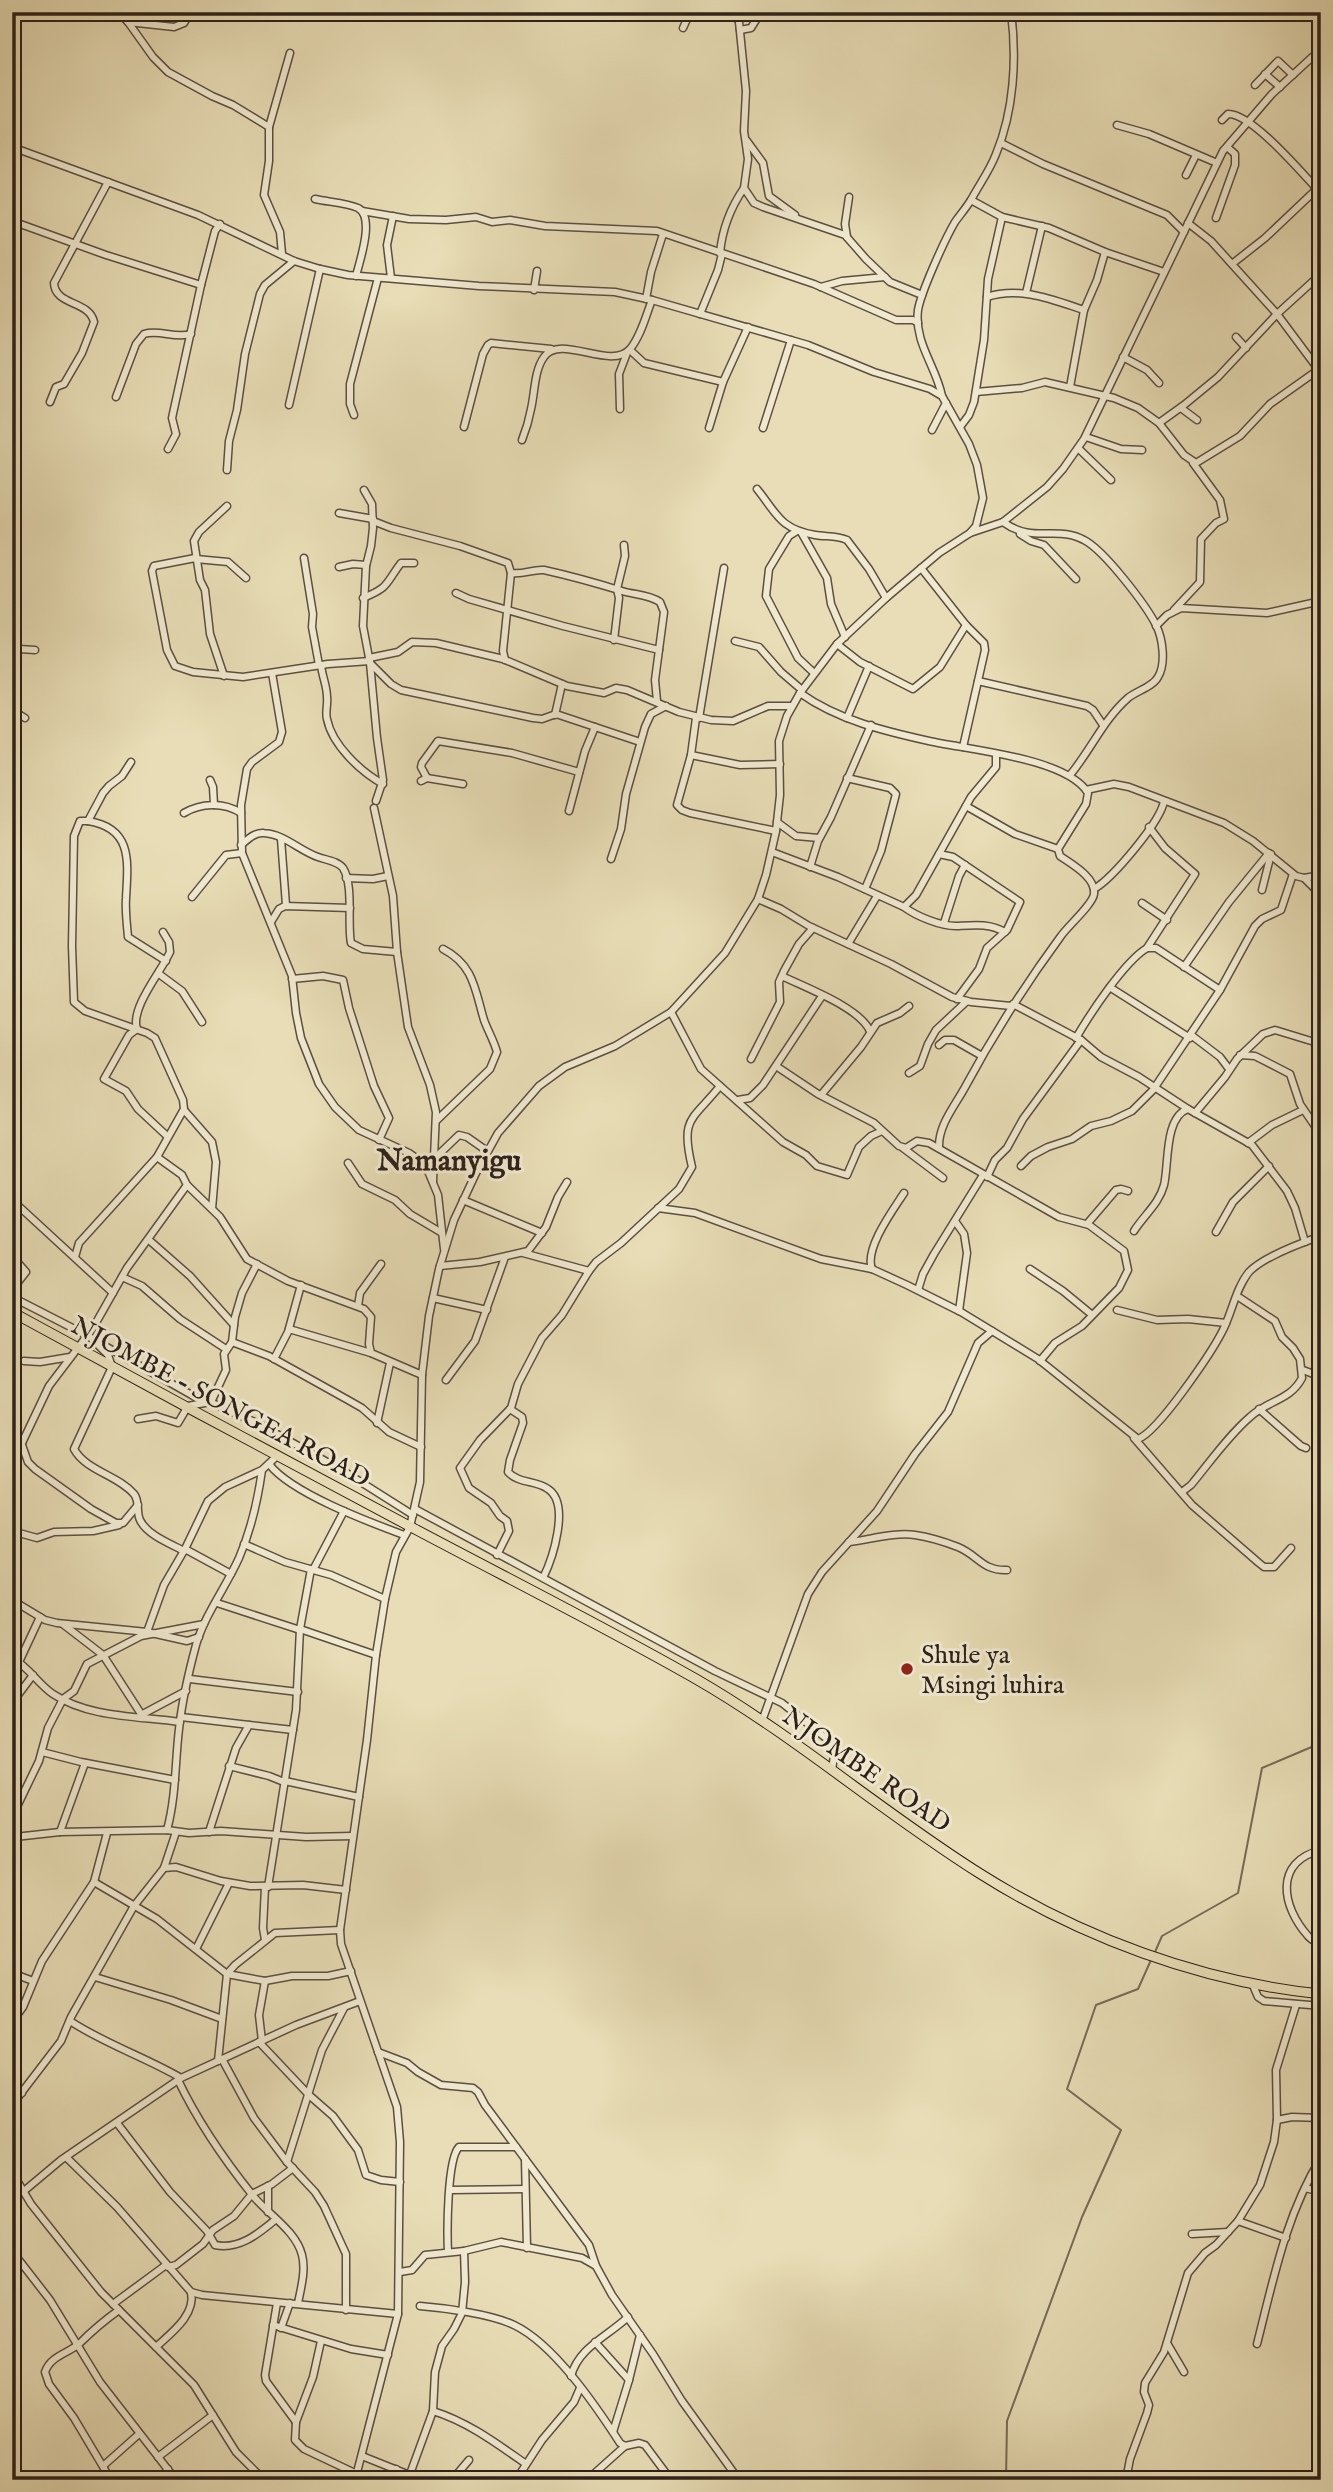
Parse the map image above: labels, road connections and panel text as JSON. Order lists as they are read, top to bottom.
{
  "streets": {
    "highway": ["NJOMBE - SONGEA ROAD", "NJOMBE ROAD"]
  },
  "crossings": [
    ["NJOMBE - SONGEA ROAD", "NJOMBE ROAD"]
  ],
  "districts": ["Namanyigu"],
  "places": ["Shule ya Msingi luhira"]
}
